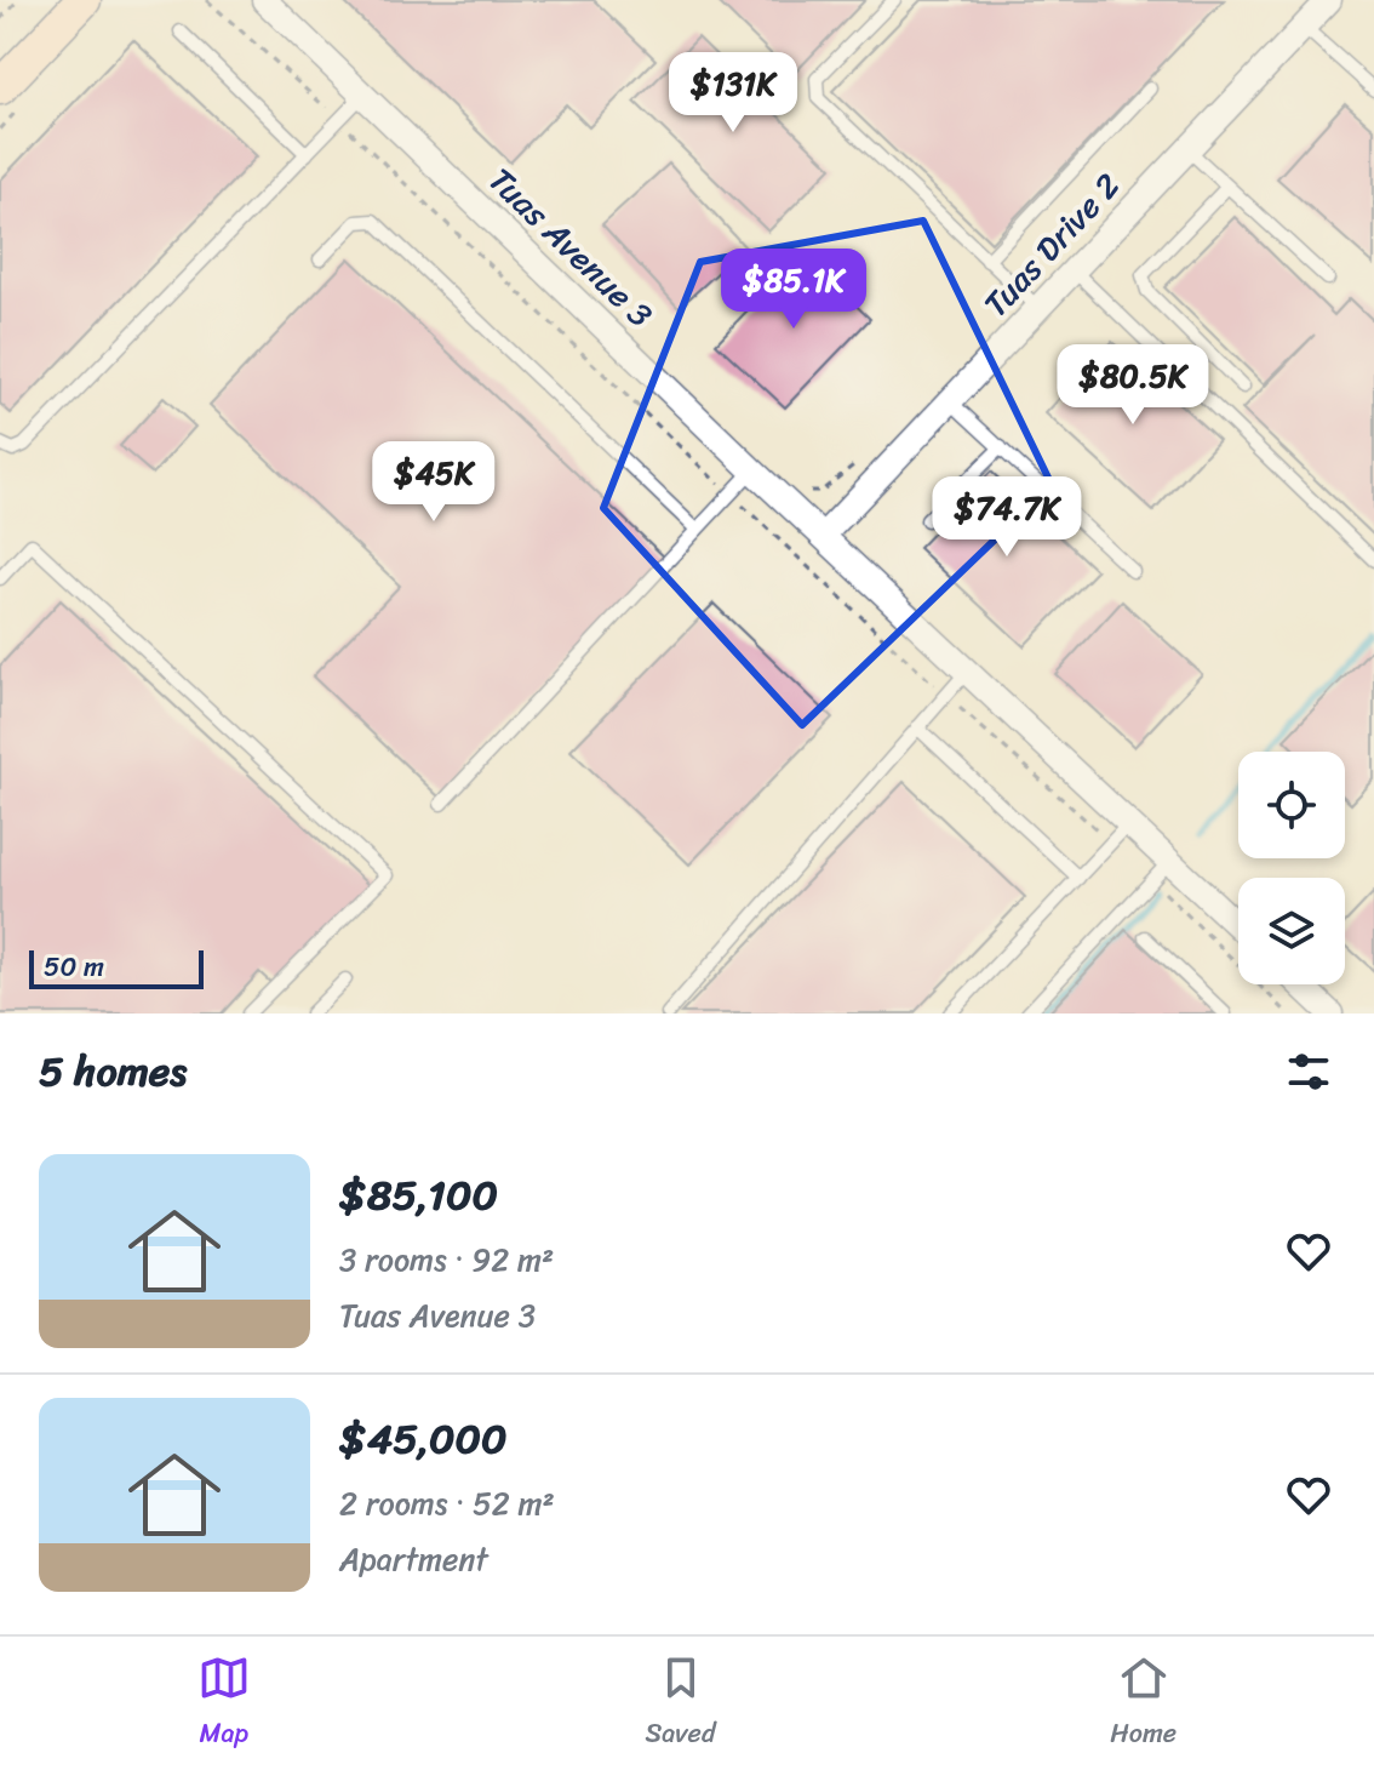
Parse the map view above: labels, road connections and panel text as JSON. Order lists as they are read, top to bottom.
{
  "streets": {
    "street": ["Tuas Drive 2", "Tuas Avenue 3"]
  },
  "crossings": [
    ["Tuas Drive 2", "Tuas Avenue 3"]
  ],
  "scale_bar": "50 m",
  "page": {
    "price": [
      "$131K",
      "$85.1K",
      "$80.5K",
      "$45K",
      "$74.7K"
    ],
    "scale": "50 m",
    "heading": "5 homes",
    "list": [
      {
        "name": "$85,100",
        "note": "3 rooms · 92 m² · Tuas Avenue 3"
      },
      {
        "name": "$45,000",
        "note": "2 rooms · 52 m² · Apartment"
      }
    ],
    "tabs": ["Map", "Saved", "Home"]
  }
}
